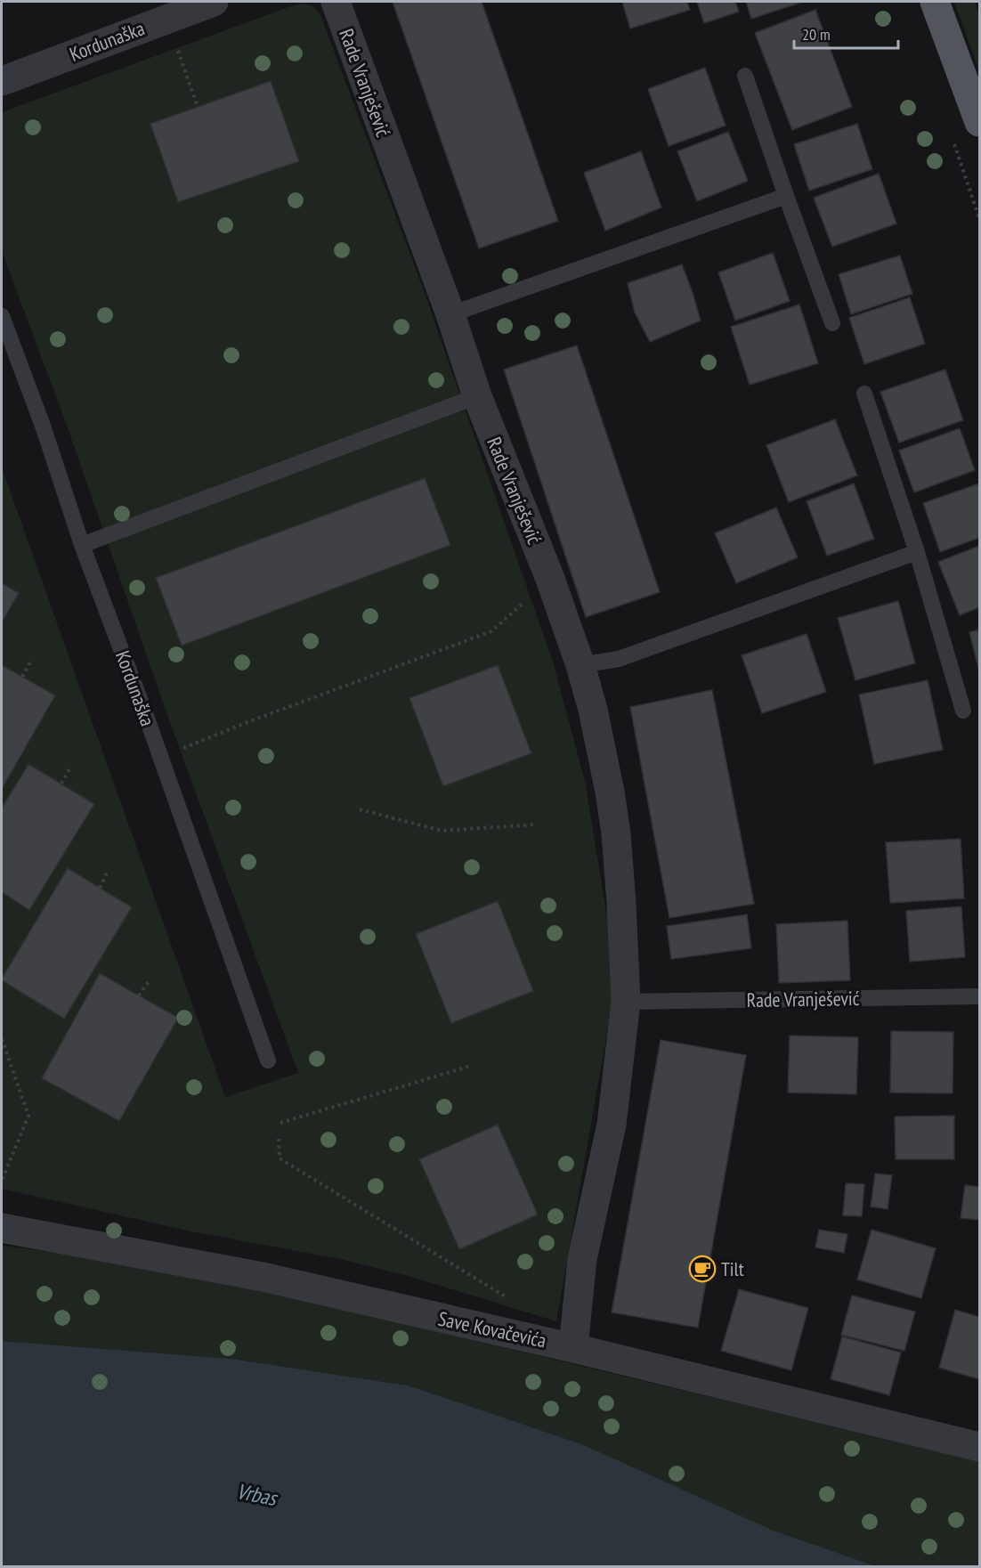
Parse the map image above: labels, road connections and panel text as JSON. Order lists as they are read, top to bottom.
{
  "streets": {
    "street": ["Kordunaška", "Rade Vranješević", "Save Kovačevića"]
  },
  "crossings": [
    ["Rade Vranješević", "Save Kovačevića"]
  ],
  "water": ["Vrbas"],
  "places": {
    "cafe": ["Tilt"]
  },
  "scale_bar": "20 m"
}
